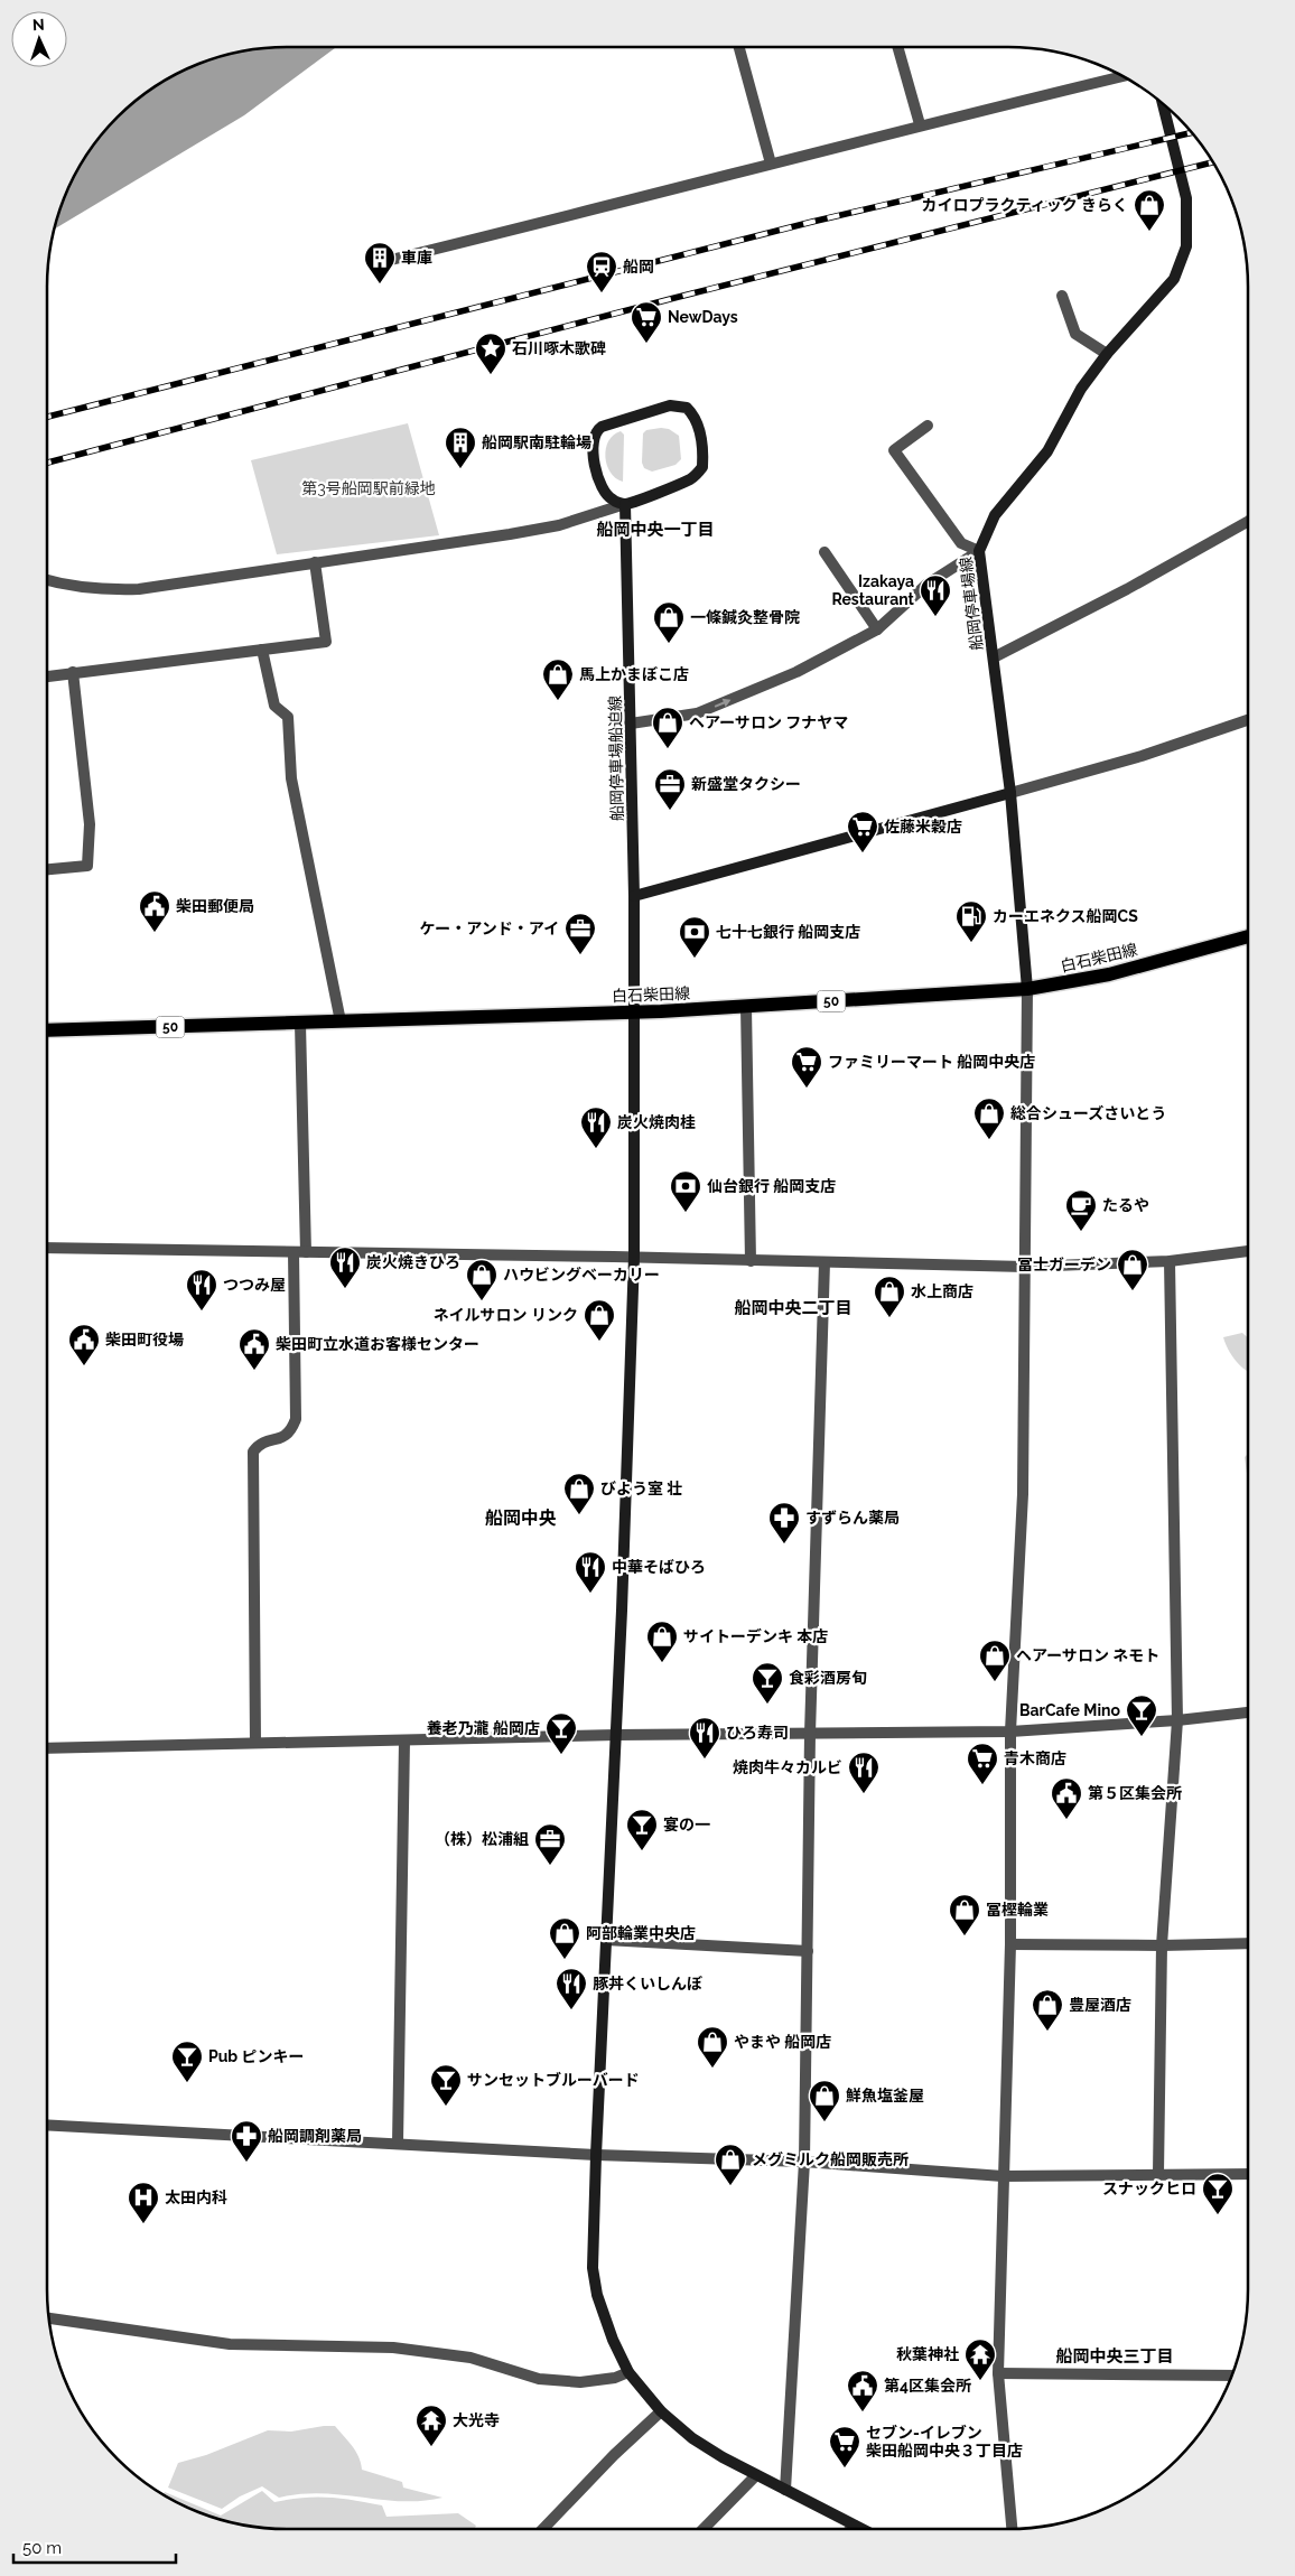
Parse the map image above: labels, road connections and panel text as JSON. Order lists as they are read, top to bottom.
{
  "streets": {
    "main road": ["白石柴田線", "50"],
    "street": ["船岡停車場線", "船岡停車場船迫線"]
  },
  "crossings": [
    ["船岡停車場線", "白石柴田線"],
    ["船岡停車場船迫線", "白石柴田線"]
  ],
  "districts": [
    "船岡中央一丁目",
    "船岡中央二丁目",
    "船岡中央",
    "船岡中央三丁目"
  ],
  "parks": ["第3号船岡駅前緑地"],
  "places": {
    "shop": [
      "カイロプラクティック きらく",
      "一條鍼灸整骨院",
      "馬上かまぼこ店",
      "ヘアーサロン フナヤマ",
      "総合シューズさいとう",
      "冨士ガーデン",
      "ハウビングベーカリー",
      "水上商店",
      "ネイルサロン リンク",
      "びよう室 壮",
      "サイトーデンキ 本店",
      "ヘアーサロン ネモト",
      "冨樫輪業",
      "阿部輪業中央店",
      "豊屋酒店",
      "やまや 船岡店",
      "鮮魚塩釜屋",
      "メグミルク船岡販売所"
    ],
    "building": ["車庫", "船岡駅南駐輪場"],
    "station": ["船岡"],
    "supermarket": [
      "NewDays",
      "佐藤米穀店",
      "ファミリーマート 船岡中央店",
      "青木商店",
      "セブン‐イレブン 柴田船岡中央３丁目店"
    ],
    "place": ["石川啄木歌碑"],
    "restaurant": [
      "Izakaya Restaurant",
      "炭火焼肉桂",
      "炭火焼きひろ",
      "つつみ屋",
      "中華そばひろ",
      "ひろ寿司",
      "焼肉牛々カルビ",
      "豚丼くいしんぼ"
    ],
    "office": ["新盛堂タクシー", "ケー・アンド・アイ", "（株）松浦組"],
    "public building": [
      "柴田郵便局",
      "柴田町役場",
      "柴田町立水道お客様センター",
      "第５区集会所",
      "第4区集会所"
    ],
    "fuel station": ["カーエネクス船岡CS"],
    "bank": ["七十七銀行 船岡支店", "仙台銀行 船岡支店"],
    "cafe": ["たるや"],
    "pharmacy": ["すずらん薬局", "船岡調剤薬局"],
    "bar": [
      "食彩酒房旬",
      "BarCafe Mino",
      "養老乃瀧 船岡店",
      "宴の一",
      "Pub ピンキー",
      "サンセットブルーバード",
      "スナックヒロ"
    ],
    "hospital": ["太田内科"],
    "temple": ["秋葉神社", "大光寺"]
  },
  "scale_bar": "50 m",
  "north": "top"
}
